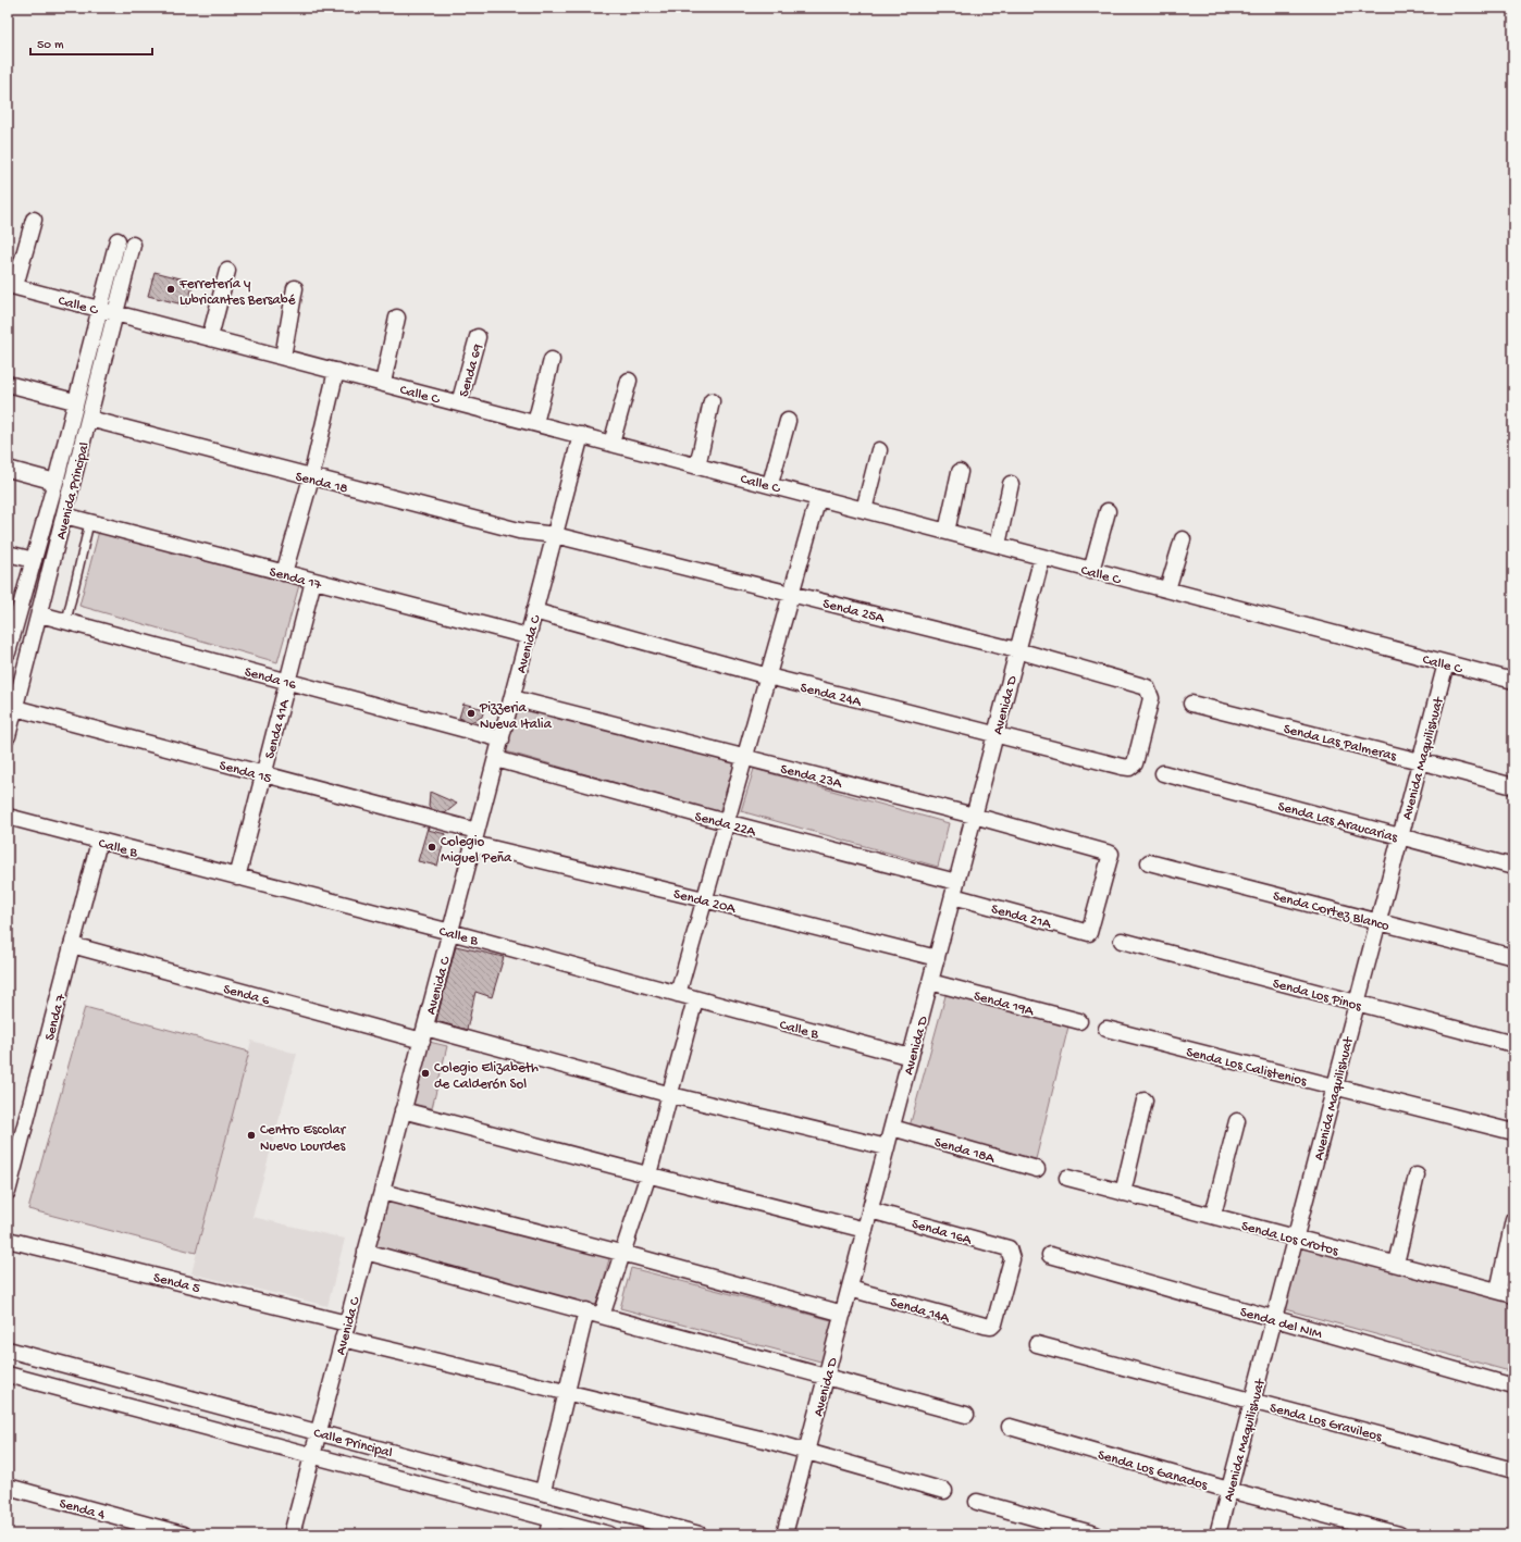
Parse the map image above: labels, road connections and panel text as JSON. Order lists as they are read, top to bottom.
{
  "streets": {
    "street": [
      "Calle C",
      "Senda 69",
      "Senda 18",
      "Avenida Principal",
      "Senda 17",
      "Senda 25A",
      "Avenida C",
      "Senda 16",
      "Senda 24A",
      "Avenida D",
      "Senda 41A",
      "Senda Las Palmeras",
      "Avenida Maquilishuat",
      "Senda 15",
      "Senda 23A",
      "Senda Las Araucarias",
      "Senda 22A",
      "Calle B",
      "Senda 20A",
      "Senda Cortez Blanco",
      "Senda 21A",
      "Senda 6",
      "Senda Los Pinos",
      "Senda 19A",
      "Senda 7",
      "Senda Los Calistenios",
      "Senda 18A",
      "Senda 16A",
      "Senda Los Crotos",
      "Senda 5",
      "Senda 14A",
      "Senda del NIM",
      "Senda Los Gravileos",
      "Calle Principal",
      "Senda Los Ganados",
      "Senda 4"
    ]
  },
  "crossings": [
    ["Calle C", "Senda 69"],
    ["Calle C", "Avenida Principal"],
    ["Calle C", "Avenida C"],
    ["Calle C", "Avenida D"],
    ["Calle C", "Avenida Maquilishuat"],
    ["Senda 18", "Avenida Principal"],
    ["Senda 18", "Senda 25A"],
    ["Senda 18", "Avenida C"],
    ["Avenida Principal", "Senda 17"],
    ["Avenida Principal", "Senda 16"],
    ["Avenida Principal", "Senda 15"],
    ["Senda 17", "Avenida C"],
    ["Senda 17", "Senda 41A"],
    ["Senda 25A", "Avenida C"],
    ["Senda 25A", "Senda 24A"],
    ["Senda 25A", "Avenida D"],
    ["Avenida C", "Senda 16"],
    ["Avenida C", "Senda 24A"],
    ["Avenida C", "Senda 15"],
    ["Avenida C", "Senda 23A"],
    ["Avenida C", "Senda 22A"],
    ["Avenida C", "Calle B"],
    ["Avenida C", "Senda 20A"],
    ["Avenida C", "Senda 6"],
    ["Avenida C", "Senda 5"],
    ["Avenida C", "Calle Principal"],
    ["Senda 16", "Senda 41A"],
    ["Senda 24A", "Avenida D"],
    ["Avenida D", "Senda 23A"],
    ["Avenida D", "Senda 22A"],
    ["Avenida D", "Calle B"],
    ["Avenida D", "Senda 20A"],
    ["Avenida D", "Senda 21A"],
    ["Avenida D", "Senda 6"],
    ["Avenida D", "Senda 19A"],
    ["Avenida D", "Senda 18A"],
    ["Avenida D", "Senda 16A"],
    ["Avenida D", "Senda 14A"],
    ["Senda 41A", "Senda 15"],
    ["Senda 41A", "Calle B"],
    ["Senda Las Palmeras", "Avenida Maquilishuat"],
    ["Avenida Maquilishuat", "Senda Las Araucarias"],
    ["Avenida Maquilishuat", "Senda Cortez Blanco"],
    ["Avenida Maquilishuat", "Senda Los Pinos"],
    ["Avenida Maquilishuat", "Senda Los Calistenios"],
    ["Avenida Maquilishuat", "Senda Los Crotos"],
    ["Avenida Maquilishuat", "Senda del NIM"],
    ["Avenida Maquilishuat", "Senda Los Gravileos"],
    ["Avenida Maquilishuat", "Senda Los Ganados"],
    ["Senda 15", "Senda 20A"],
    ["Senda 23A", "Senda 21A"],
    ["Senda 22A", "Senda 21A"],
    ["Calle B", "Senda 7"],
    ["Senda 6", "Senda 7"],
    ["Senda 16A", "Senda 14A"]
  ],
  "places": [
    "Ferretería y Lubricantes Bersabé",
    "Pizzeria Nueva Italia",
    "Colegio Miguel Peña",
    "Colegio Elizabeth de Calderón Sol",
    "Centro Escolar Nuevo Lourdes"
  ],
  "scale_bar": "50 m"
}
